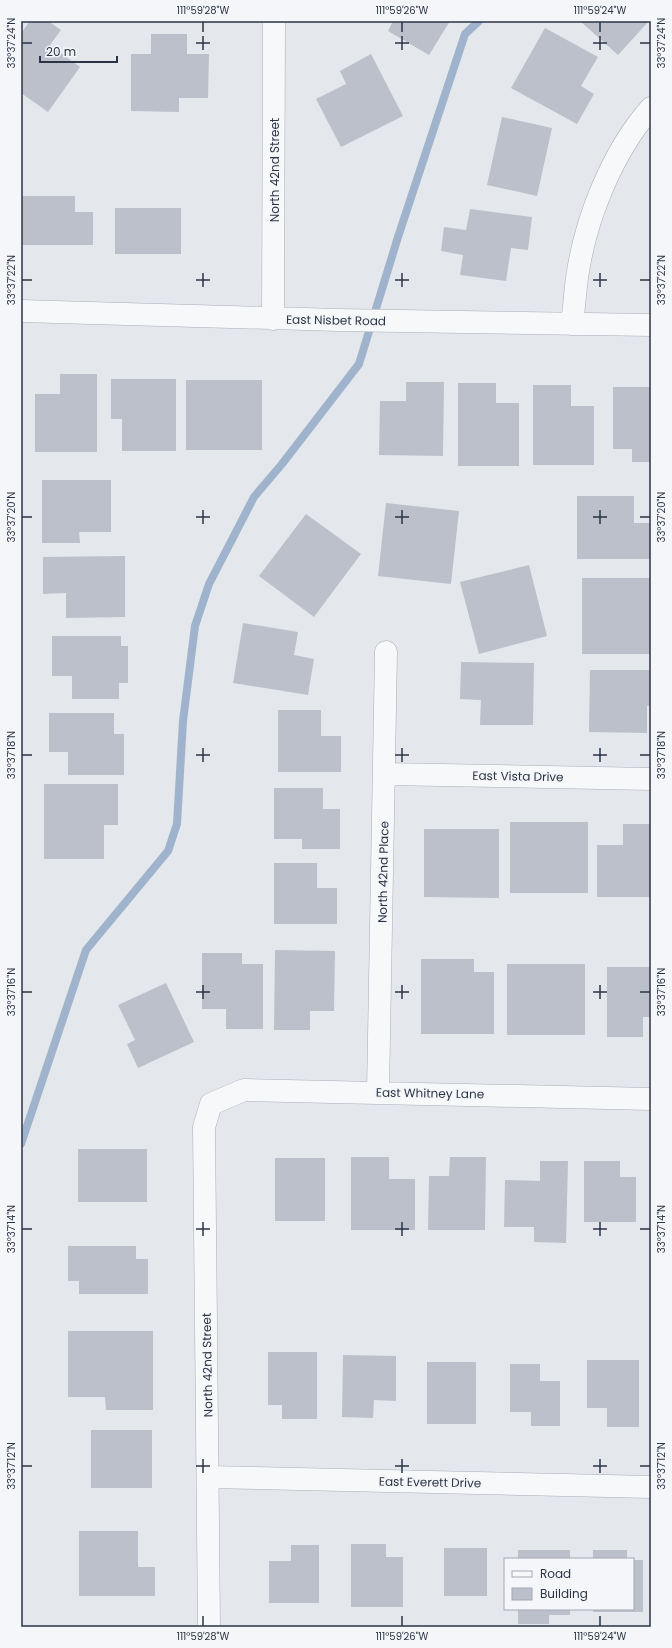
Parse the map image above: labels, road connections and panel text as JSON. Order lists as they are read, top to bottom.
{
  "streets": {
    "street": [
      "North 42nd Street",
      "East Nisbet Road",
      "East Vista Drive",
      "North 42nd Place",
      "East Whitney Lane",
      "East Everett Drive"
    ]
  },
  "crossings": [
    ["North 42nd Street", "East Nisbet Road"],
    ["North 42nd Street", "East Whitney Lane"],
    ["North 42nd Street", "East Everett Drive"],
    ["East Vista Drive", "North 42nd Place"],
    ["North 42nd Place", "East Whitney Lane"]
  ],
  "legend": ["Road", "Building"],
  "scale_bar": "20 m",
  "coordinates": [
    "111°59'28\"W",
    "111°59'26\"W",
    "111°59'24\"W",
    "33°37'24\"N",
    "33°37'22\"N",
    "33°37'20\"N",
    "33°37'18\"N",
    "33°37'16\"N",
    "33°37'14\"N",
    "33°37'12\"N"
  ]
}
